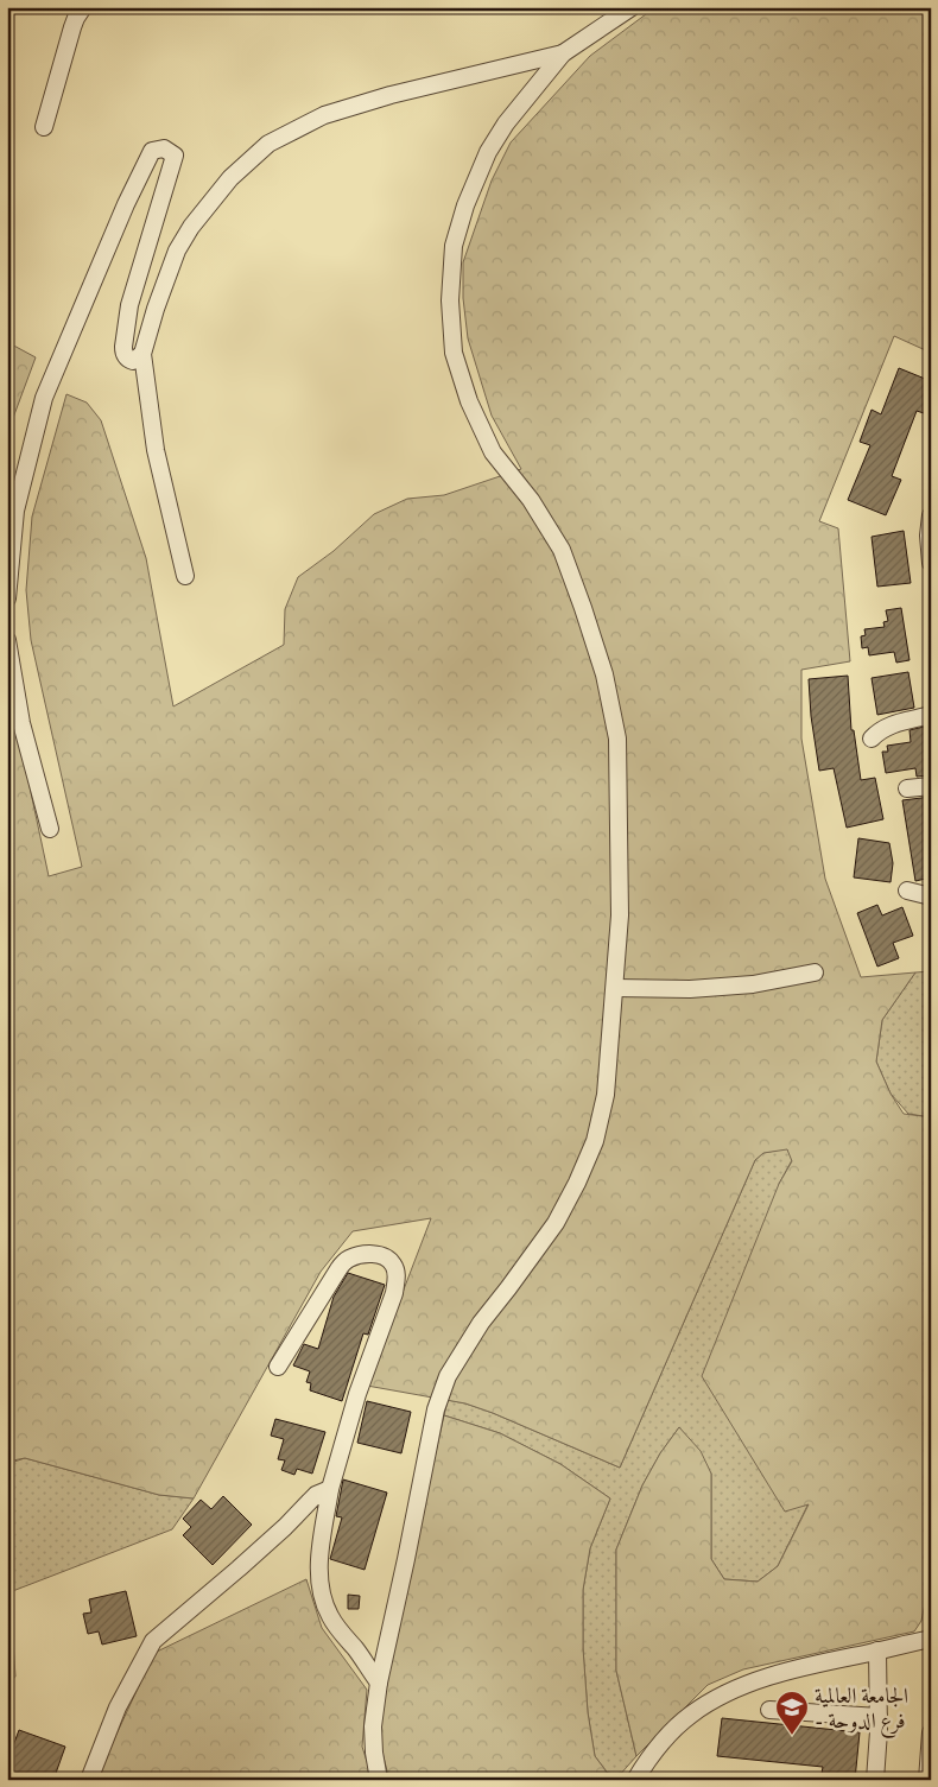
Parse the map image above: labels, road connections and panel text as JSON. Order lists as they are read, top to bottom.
{
  "places": {
    "school or university": ["الجامعة العالمية - فرع الدوحة"]
  }
}
